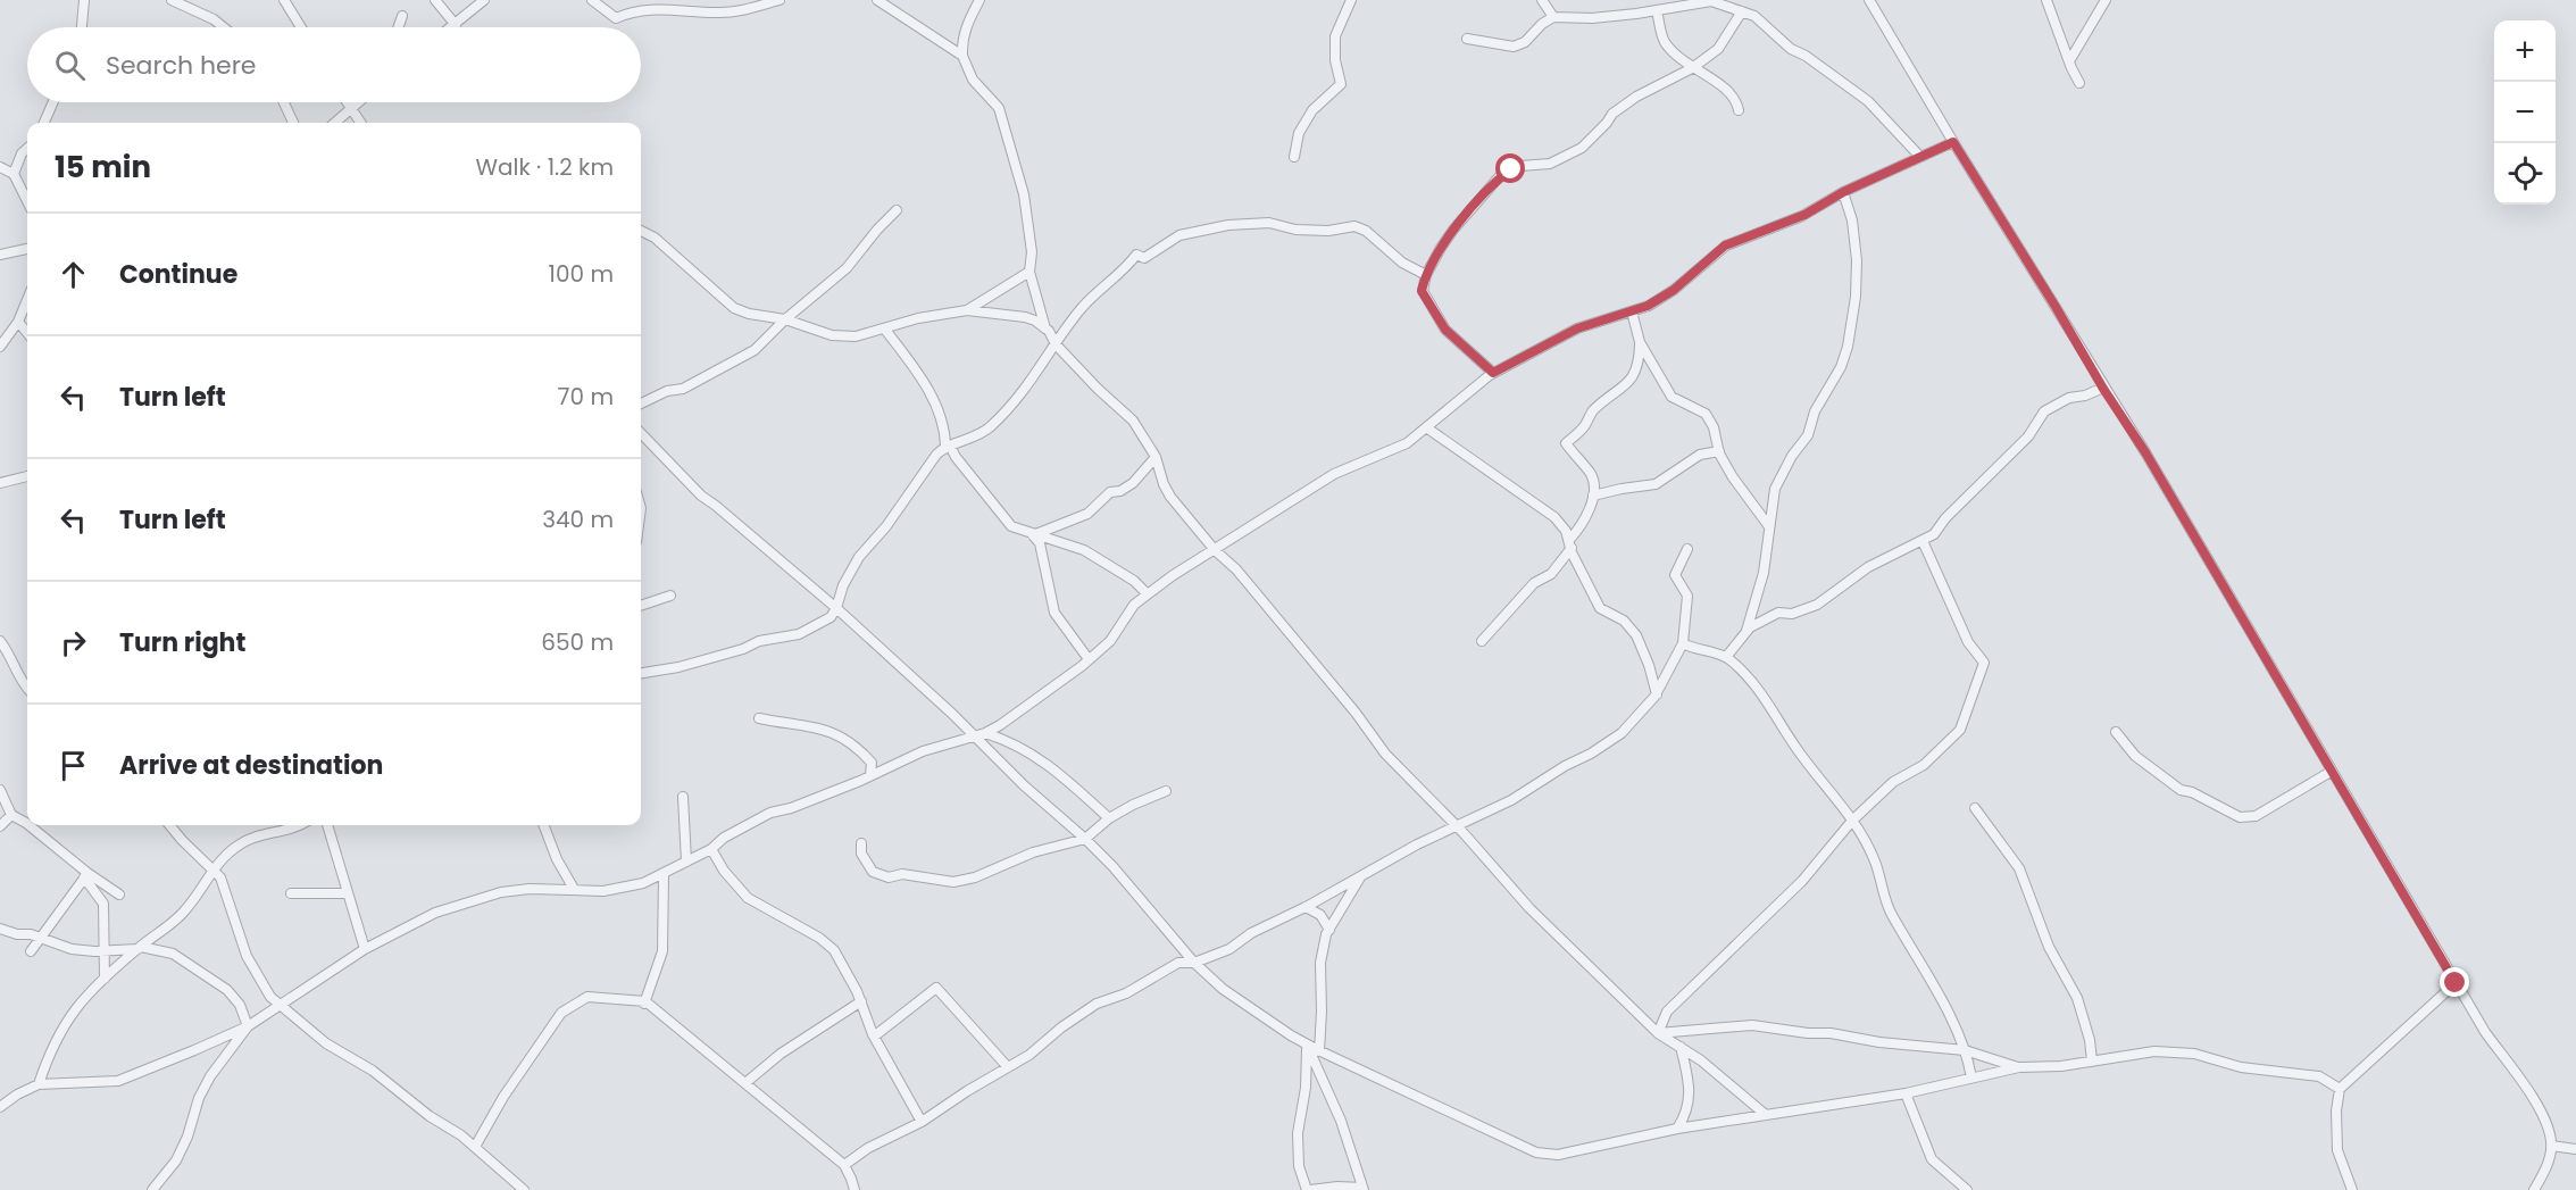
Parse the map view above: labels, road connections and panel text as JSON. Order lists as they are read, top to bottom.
{
  "page": {
    "map_buttons": ["+", "−"],
    "search": "Search here",
    "heading": ["15 min", "Walk · 1.2 km"],
    "list": [
      ["Continue", "100 m"],
      ["Turn left", "70 m"],
      ["Turn left", "340 m"],
      ["Turn right", "650 m"],
      "Arrive at destination"
    ]
  }
}
